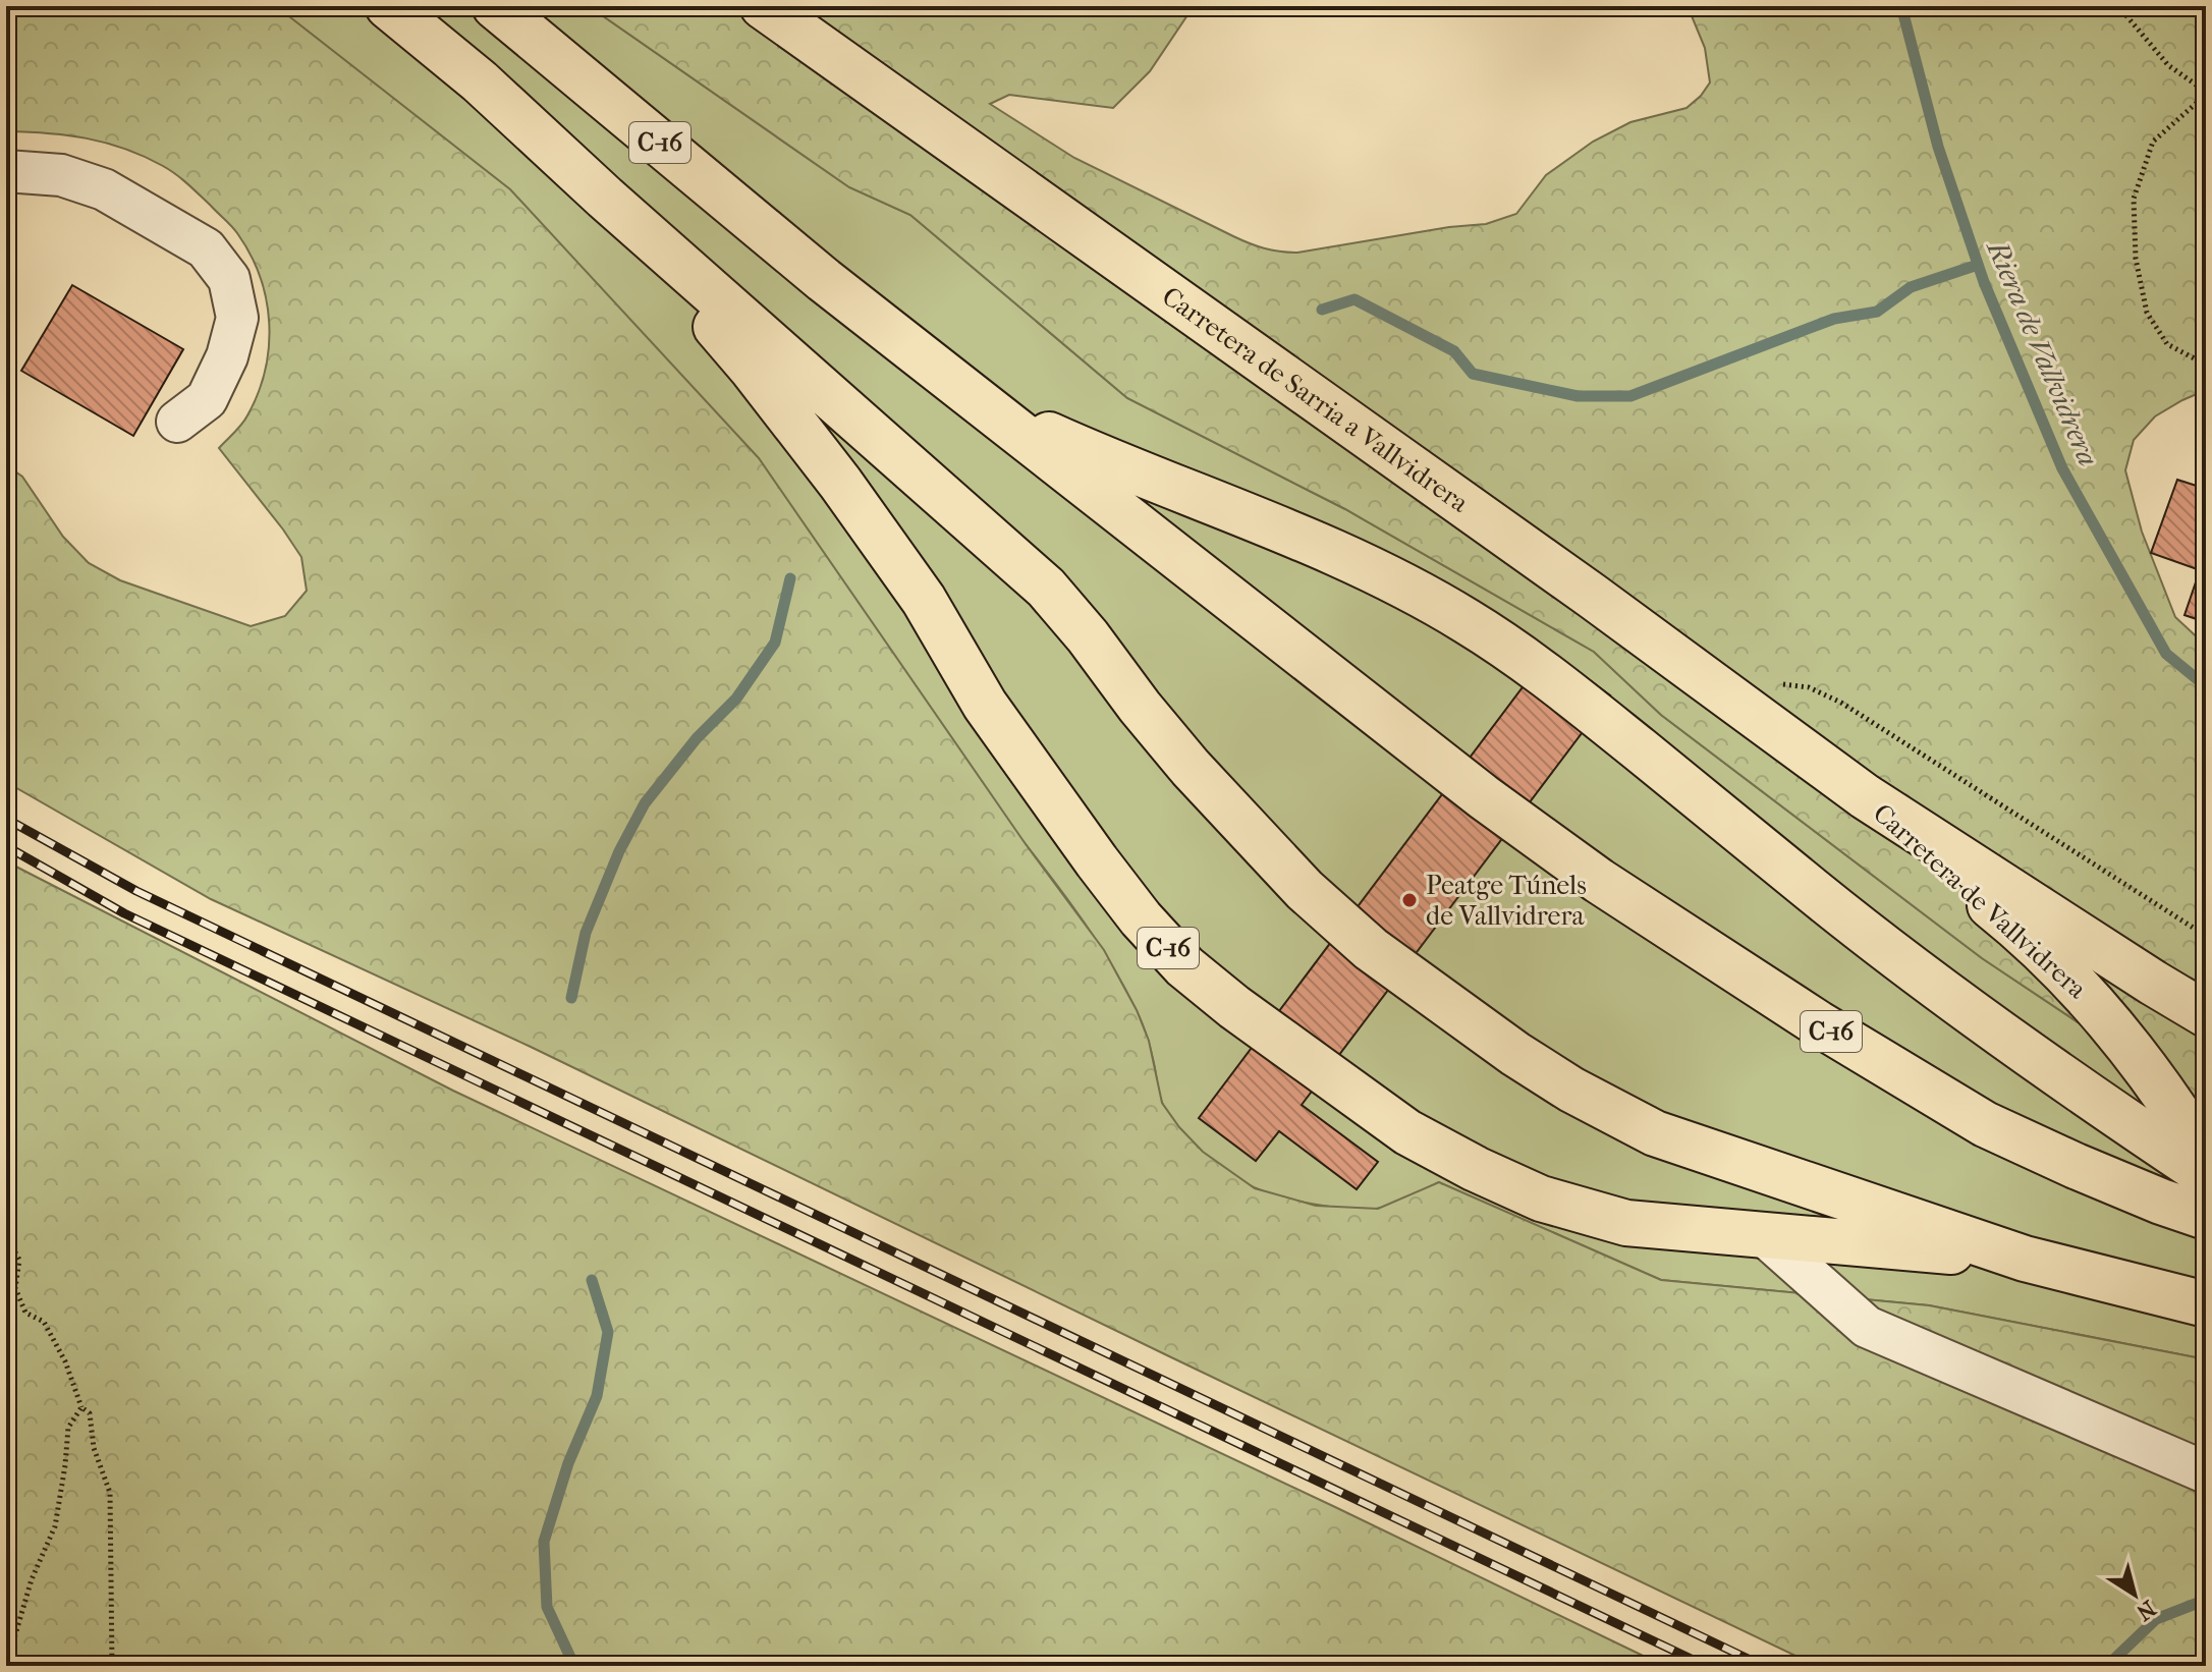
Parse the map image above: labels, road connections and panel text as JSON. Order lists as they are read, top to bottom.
{
  "streets": {
    "main road": ["C-16", "Carretera de Sarria a Vallvidrera", "Carretera de Vallvidrera"]
  },
  "crossings": [
    ["Carretera de Sarria a Vallvidrera", "Carretera de Vallvidrera"]
  ],
  "water": ["Riera de Vallvidrera"],
  "places": ["Peatge Túnels de Vallvidrera"],
  "north": "bottom right"
}
